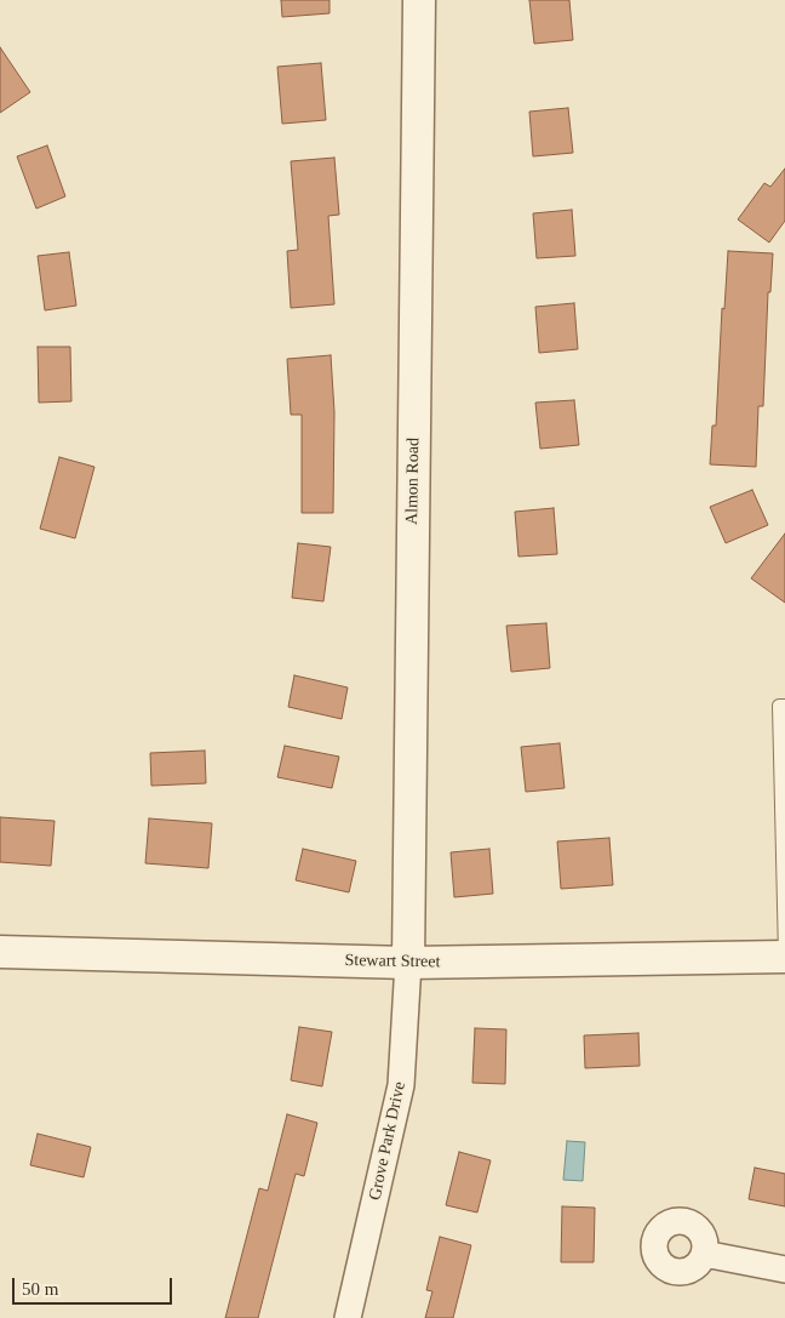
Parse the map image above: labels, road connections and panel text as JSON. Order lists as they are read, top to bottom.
{
  "streets": {
    "street": ["Almon Road", "Stewart Street", "Grove Park Drive"]
  },
  "crossings": [
    ["Almon Road", "Stewart Street"],
    ["Almon Road", "Grove Park Drive"],
    ["Stewart Street", "Grove Park Drive"]
  ],
  "scale_bar": "50 m"
}
